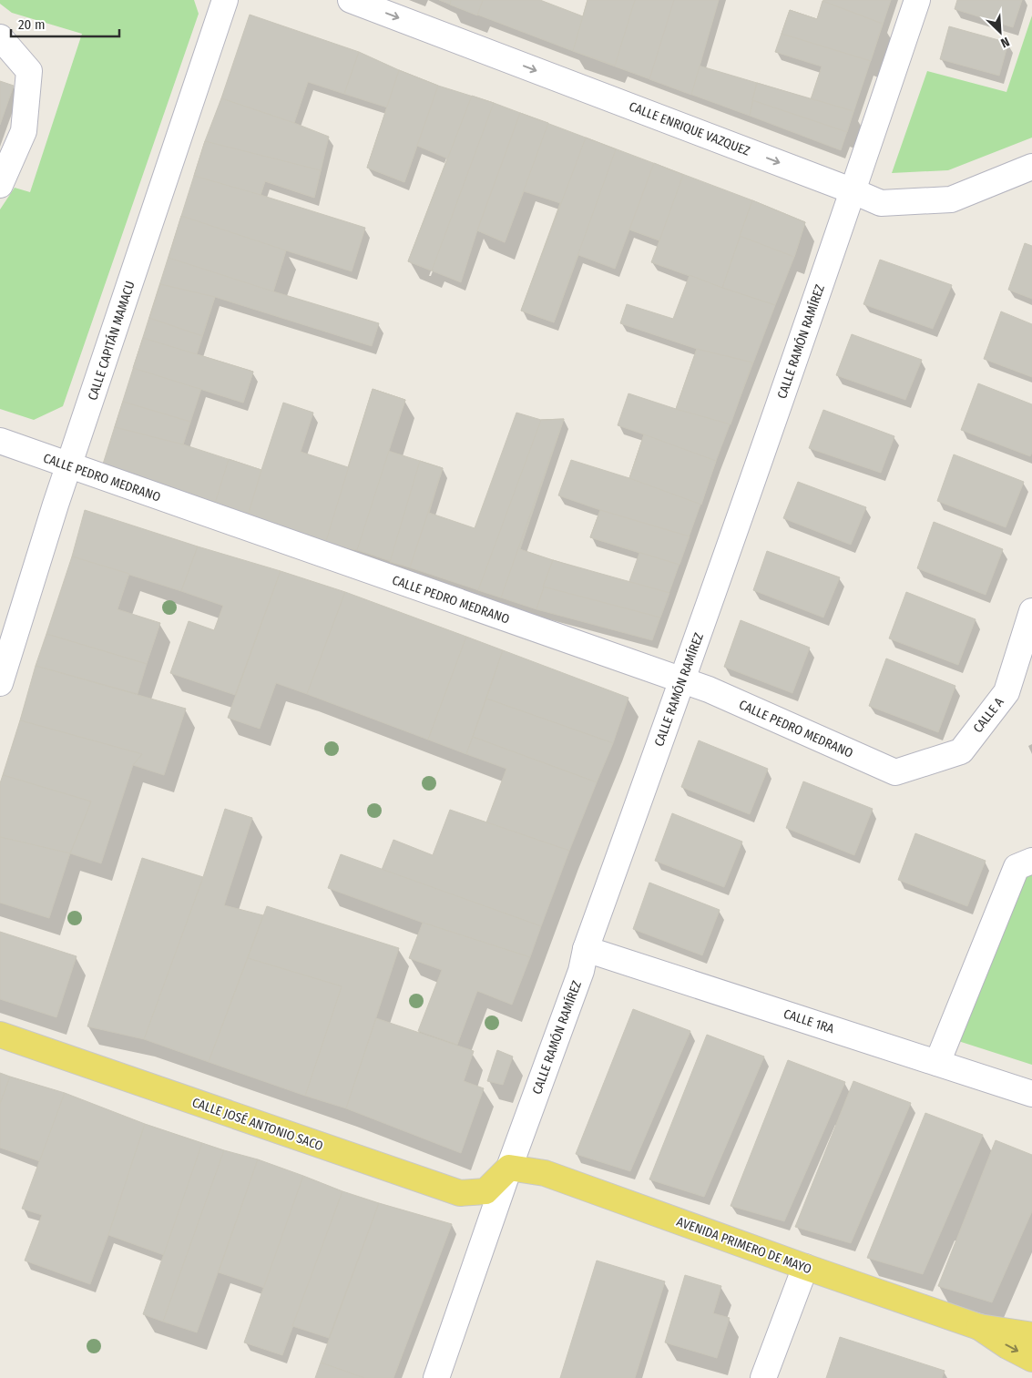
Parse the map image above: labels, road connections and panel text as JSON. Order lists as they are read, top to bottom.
{
  "streets": {
    "main road": ["CALLE JOSÉ ANTONIO SACO", "AVENIDA PRIMERO DE MAYO"],
    "street": [
      "CALLE ENRIQUE VAZQUEZ",
      "CALLE CAPITÁN MAMACU",
      "CALLE RAMÓN RAMÍREZ",
      "CALLE PEDRO MEDRANO",
      "CALLE A",
      "CALLE 1RA"
    ]
  },
  "crossings": [
    ["CALLE ENRIQUE VAZQUEZ", "CALLE RAMÓN RAMÍREZ"],
    ["CALLE CAPITÁN MAMACU", "CALLE PEDRO MEDRANO"],
    ["CALLE RAMÓN RAMÍREZ", "CALLE PEDRO MEDRANO"],
    ["CALLE RAMÓN RAMÍREZ", "CALLE 1RA"],
    ["CALLE RAMÓN RAMÍREZ", "CALLE JOSÉ ANTONIO SACO"],
    ["CALLE RAMÓN RAMÍREZ", "AVENIDA PRIMERO DE MAYO"],
    ["CALLE PEDRO MEDRANO", "CALLE A"],
    ["CALLE JOSÉ ANTONIO SACO", "AVENIDA PRIMERO DE MAYO"]
  ],
  "one_way": ["CALLE ENRIQUE VAZQUEZ"],
  "scale_bar": "20 m",
  "north": "bottom right"
}
